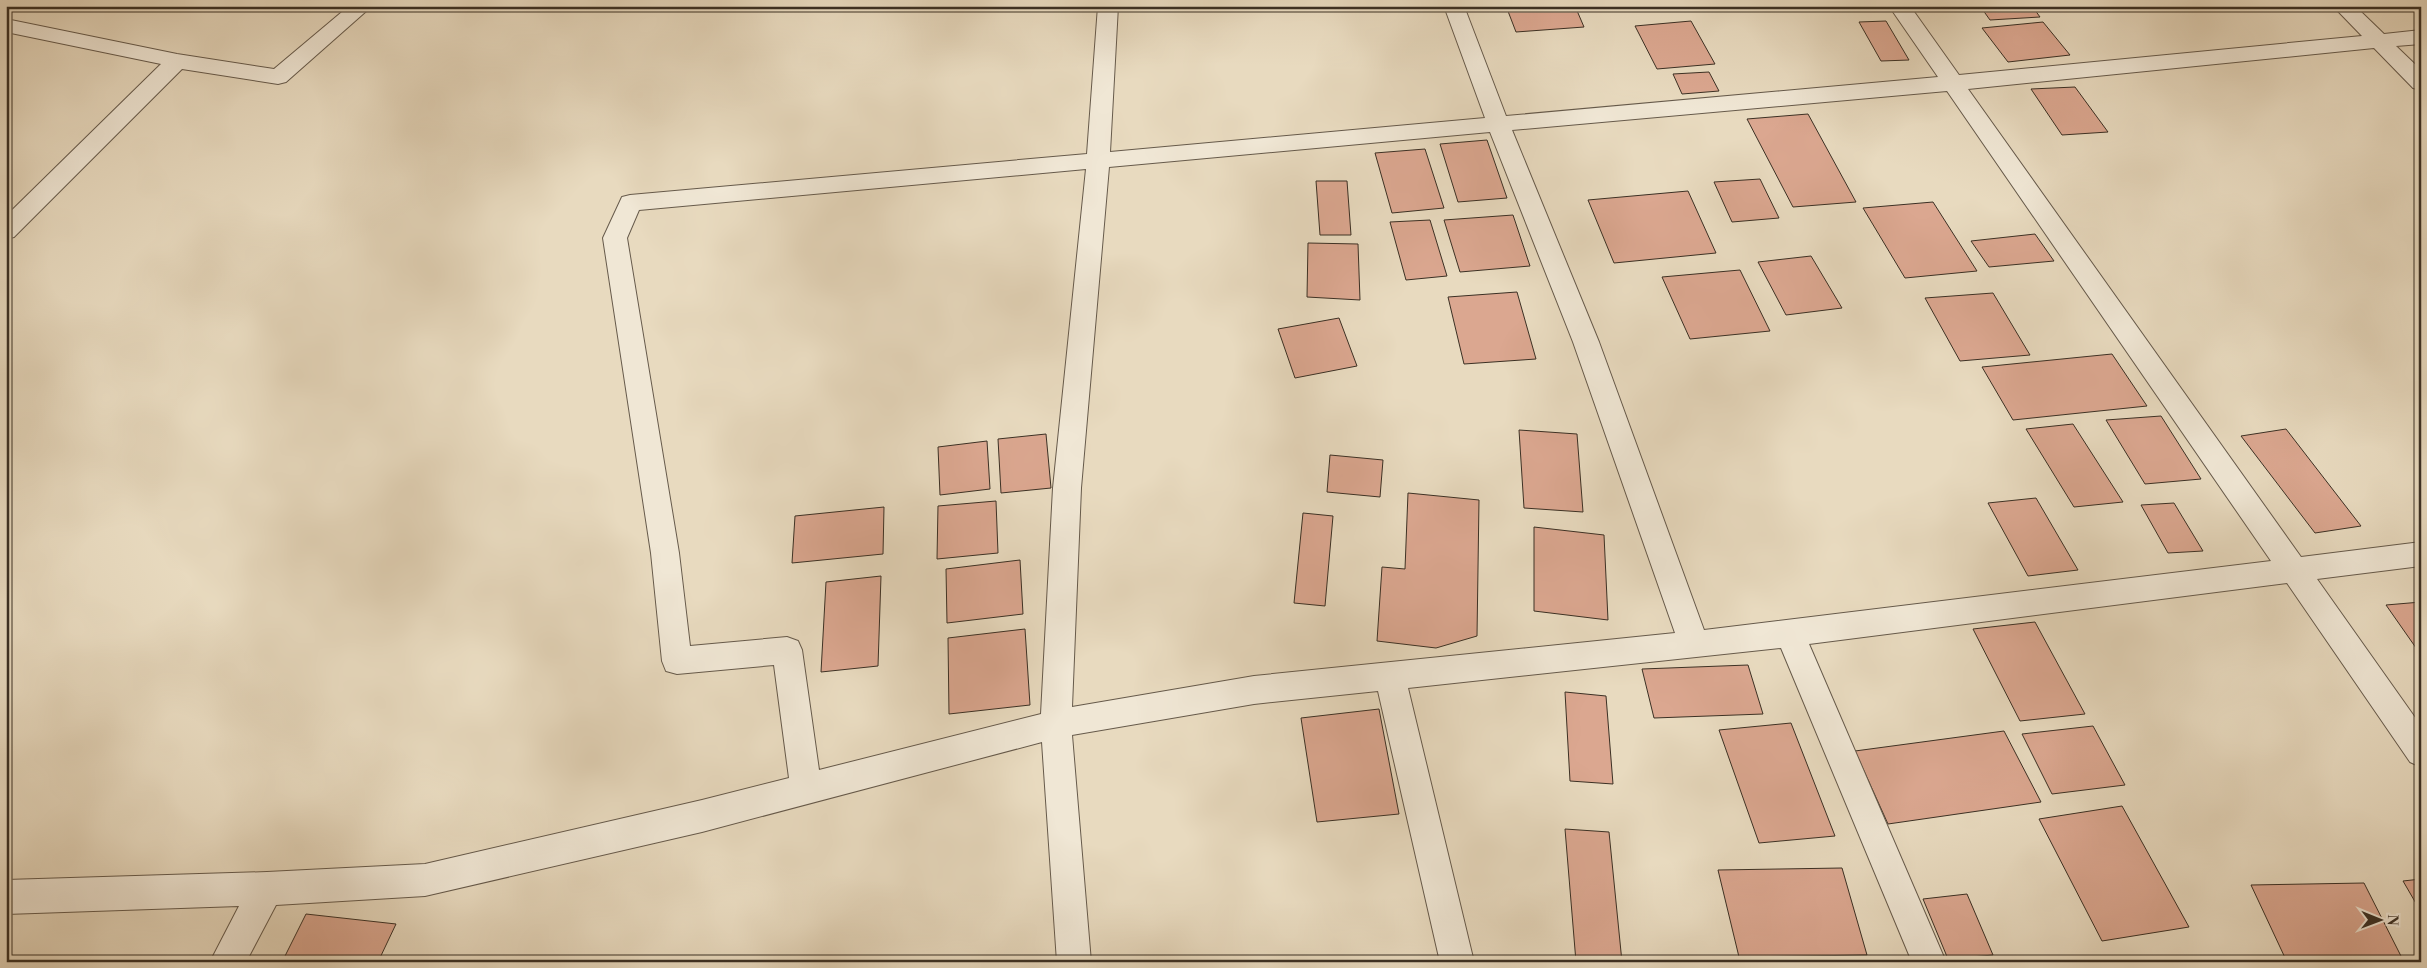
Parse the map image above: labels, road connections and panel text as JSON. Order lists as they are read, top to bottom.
{
  "north": "right"
}
